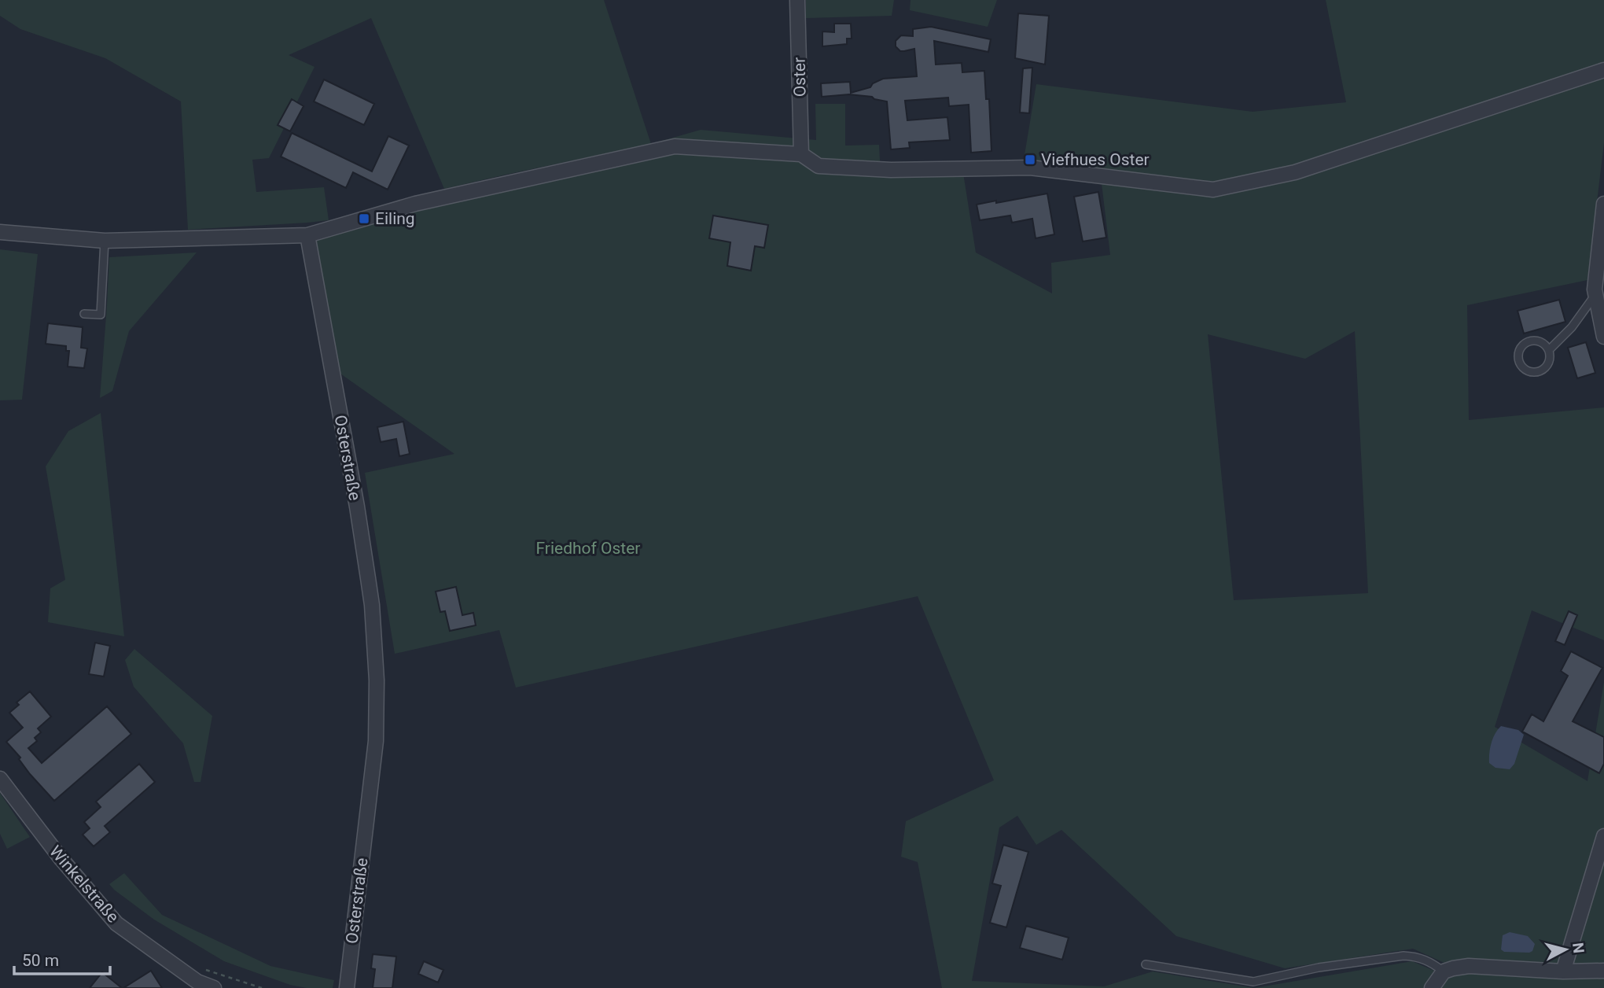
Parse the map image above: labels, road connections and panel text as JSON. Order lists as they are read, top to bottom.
{
  "streets": {
    "street": ["Oster", "Osterstraße", "Winkelstraße"]
  },
  "parks": ["Friedhof Oster"],
  "places": {
    "transit": ["Viefhues Oster", "Eiling"]
  },
  "scale_bar": "50 m",
  "north": "right"
}
